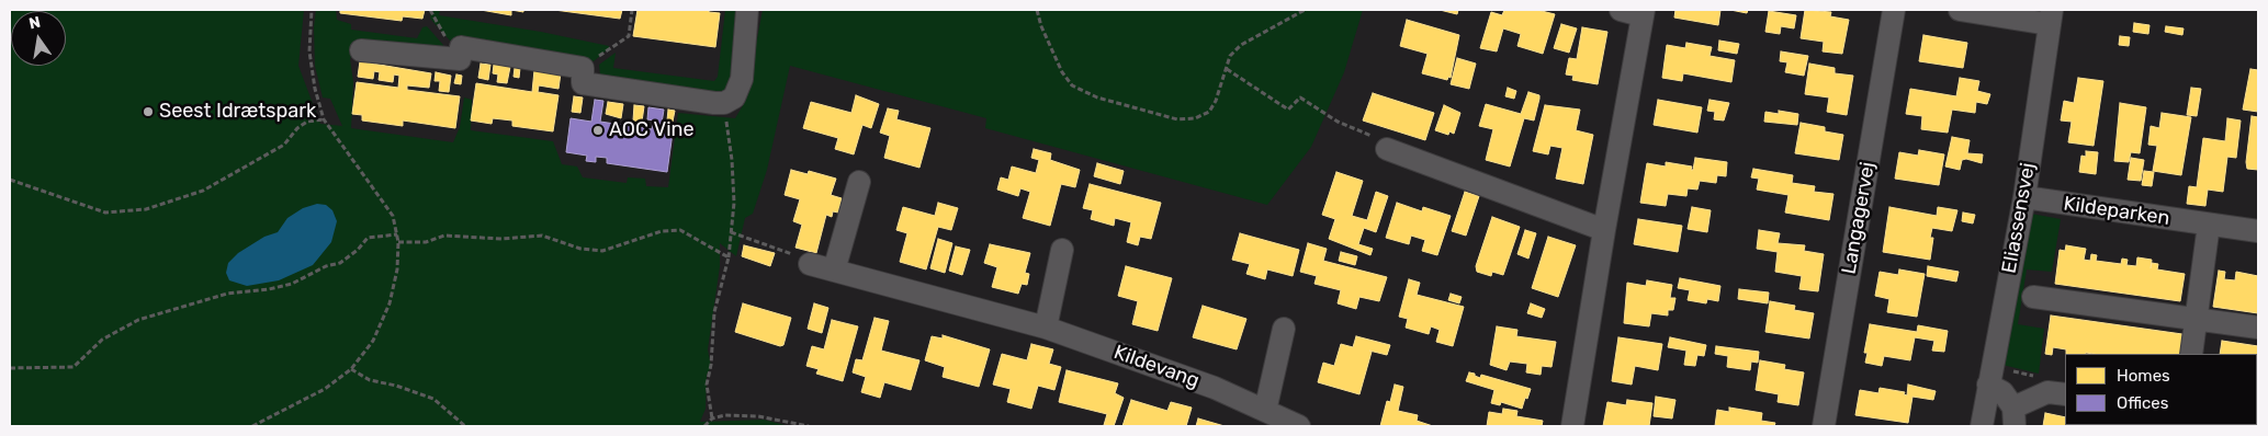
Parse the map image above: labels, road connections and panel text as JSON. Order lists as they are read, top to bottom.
{
  "streets": {
    "street": [
      "Kildeparken",
      "Langagervej",
      "Eliassensvej",
      "Kildevang"
    ]
  },
  "crossings": [
    ["Kildeparken", "Eliassensvej"]
  ],
  "places": ["Seest Idrætspark", "AOC Vine"],
  "legend": ["Homes", "Offices"],
  "north": "top"
}
